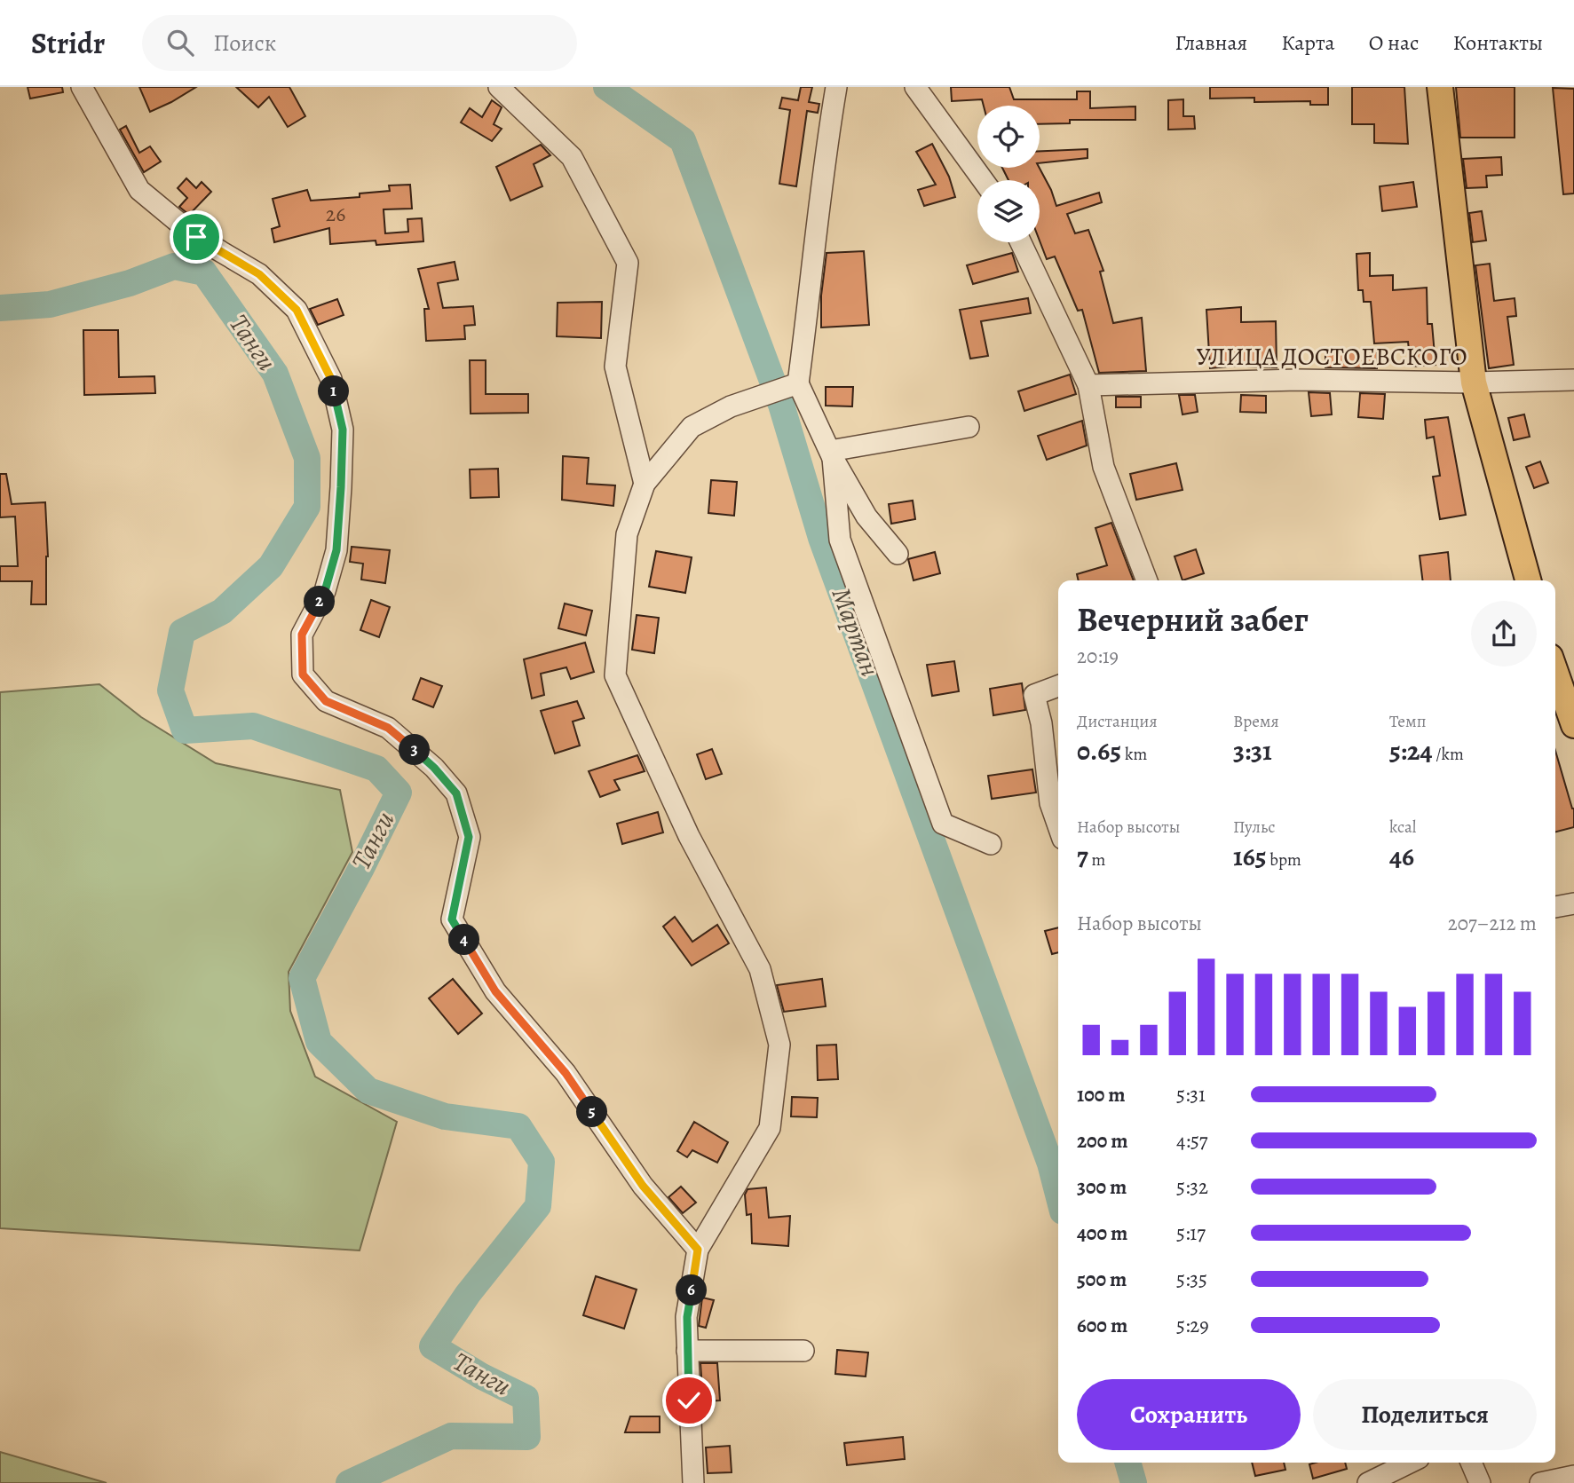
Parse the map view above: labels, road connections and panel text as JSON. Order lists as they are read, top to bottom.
{
  "streets": {
    "street": ["УЛИЦА ДОСТОЕВСКОГО"]
  },
  "water": ["Танги", "Мартан"],
  "house_numbers": ["26"],
  "page": {
    "header": "Stridr",
    "search": "Поиск",
    "nav": [
      "Главная",
      "Карта",
      "О нас",
      "Контакты"
    ],
    "pins": [
      "1",
      "2",
      "3",
      "4",
      "5",
      "6"
    ],
    "heading": ["Вечерний забег", "20:19"],
    "stats": [
      ["Дистанция", "0.65 km"],
      ["Время", "3:31"],
      ["Темп", "5:24 /km"],
      ["Набор высоты", "7 m"],
      ["Пульс", "165 bpm"],
      ["kcal", "46"]
    ],
    "chart": ["Набор высоты", "207–212 m"],
    "list": [
      {
        "name": "100 m",
        "note": "5:31"
      },
      {
        "name": "200 m",
        "note": "4:57"
      },
      {
        "name": "300 m",
        "note": "5:32"
      },
      {
        "name": "400 m",
        "note": "5:17"
      },
      {
        "name": "500 m",
        "note": "5:35"
      },
      {
        "name": "600 m",
        "note": "5:29"
      }
    ],
    "buttons": ["Сохранить", "Поделиться"]
  }
}
